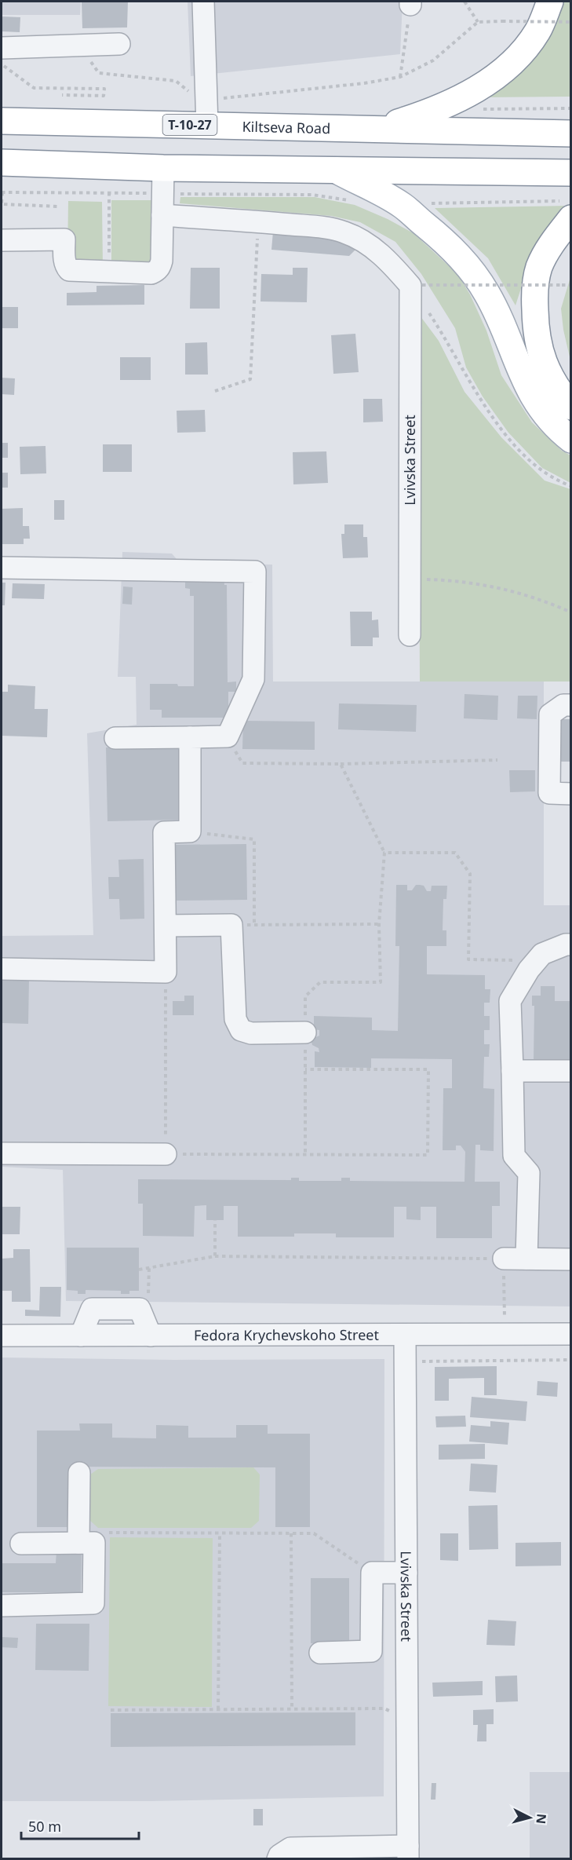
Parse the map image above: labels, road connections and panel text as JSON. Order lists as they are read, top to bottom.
{
  "streets": {
    "main road": ["Т-10-27", "Kiltseva Road"],
    "street": ["Lvivska Street", "Fedora Krychevskoho Street"]
  },
  "crossings": [
    ["Lvivska Street", "Fedora Krychevskoho Street"]
  ],
  "scale_bar": "50 m",
  "north": "right"
}
